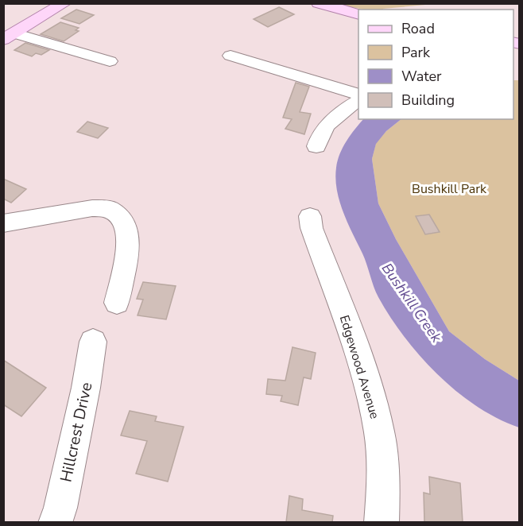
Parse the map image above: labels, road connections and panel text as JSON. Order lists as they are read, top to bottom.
{
  "streets": {
    "street": ["Edgewood Avenue", "Hillcrest Drive"]
  },
  "water": ["Bushkill Creek"],
  "parks": ["Bushkill Park"],
  "legend": [
    "Road",
    "Park",
    "Water",
    "Building"
  ]
}
